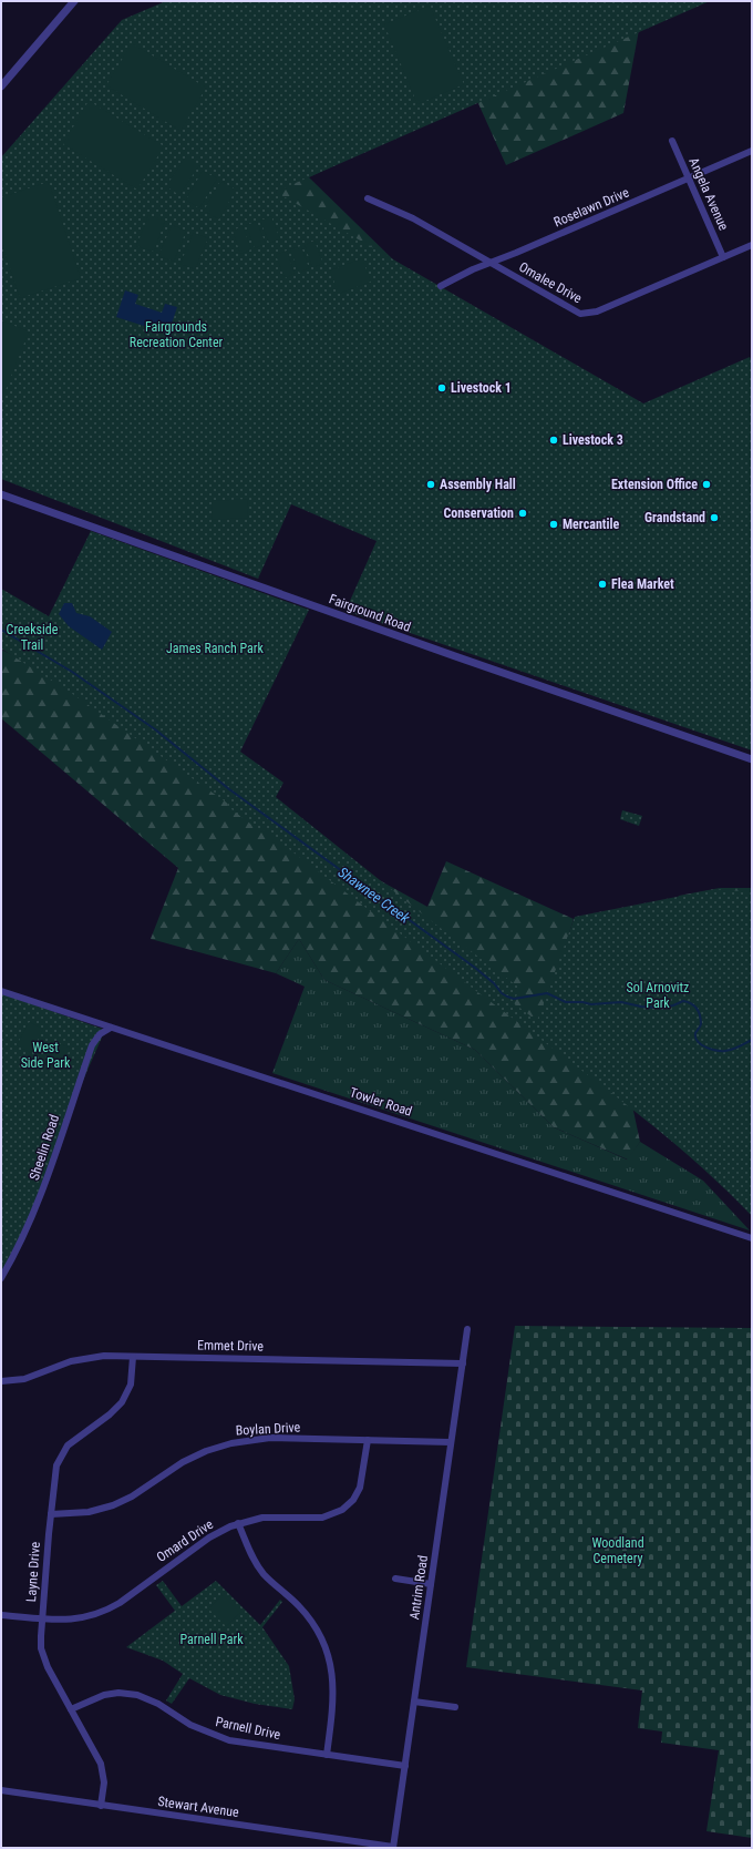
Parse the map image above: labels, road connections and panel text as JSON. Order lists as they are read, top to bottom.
{
  "streets": {
    "street": [
      "Angela Avenue",
      "Roselawn Drive",
      "Omalee Drive",
      "Fairground Road",
      "Towler Road",
      "Sheelin Road",
      "Emmet Drive",
      "Boylan Drive",
      "Omard Drive",
      "Layne Drive",
      "Antrim Road",
      "Parnell Drive",
      "Stewart Avenue"
    ]
  },
  "crossings": [
    ["Angela Avenue", "Roselawn Drive"],
    ["Angela Avenue", "Omalee Drive"],
    ["Roselawn Drive", "Omalee Drive"],
    ["Towler Road", "Sheelin Road"],
    ["Emmet Drive", "Layne Drive"],
    ["Emmet Drive", "Antrim Road"],
    ["Boylan Drive", "Omard Drive"],
    ["Boylan Drive", "Layne Drive"],
    ["Boylan Drive", "Antrim Road"],
    ["Omard Drive", "Layne Drive"],
    ["Layne Drive", "Parnell Drive"],
    ["Layne Drive", "Stewart Avenue"],
    ["Antrim Road", "Parnell Drive"],
    ["Antrim Road", "Stewart Avenue"]
  ],
  "water": ["Shawnee Creek"],
  "parks": [
    "Fairgrounds Recreation Center",
    "Creekside Trail",
    "James Ranch Park",
    "Sol Arnovitz Park",
    "West Side Park",
    "Woodland Cemetery",
    "Parnell Park"
  ],
  "places": [
    "Livestock 1",
    "Livestock 3",
    "Assembly Hall",
    "Extension Office",
    "Conservation",
    "Grandstand",
    "Mercantile",
    "Flea Market"
  ]
}
